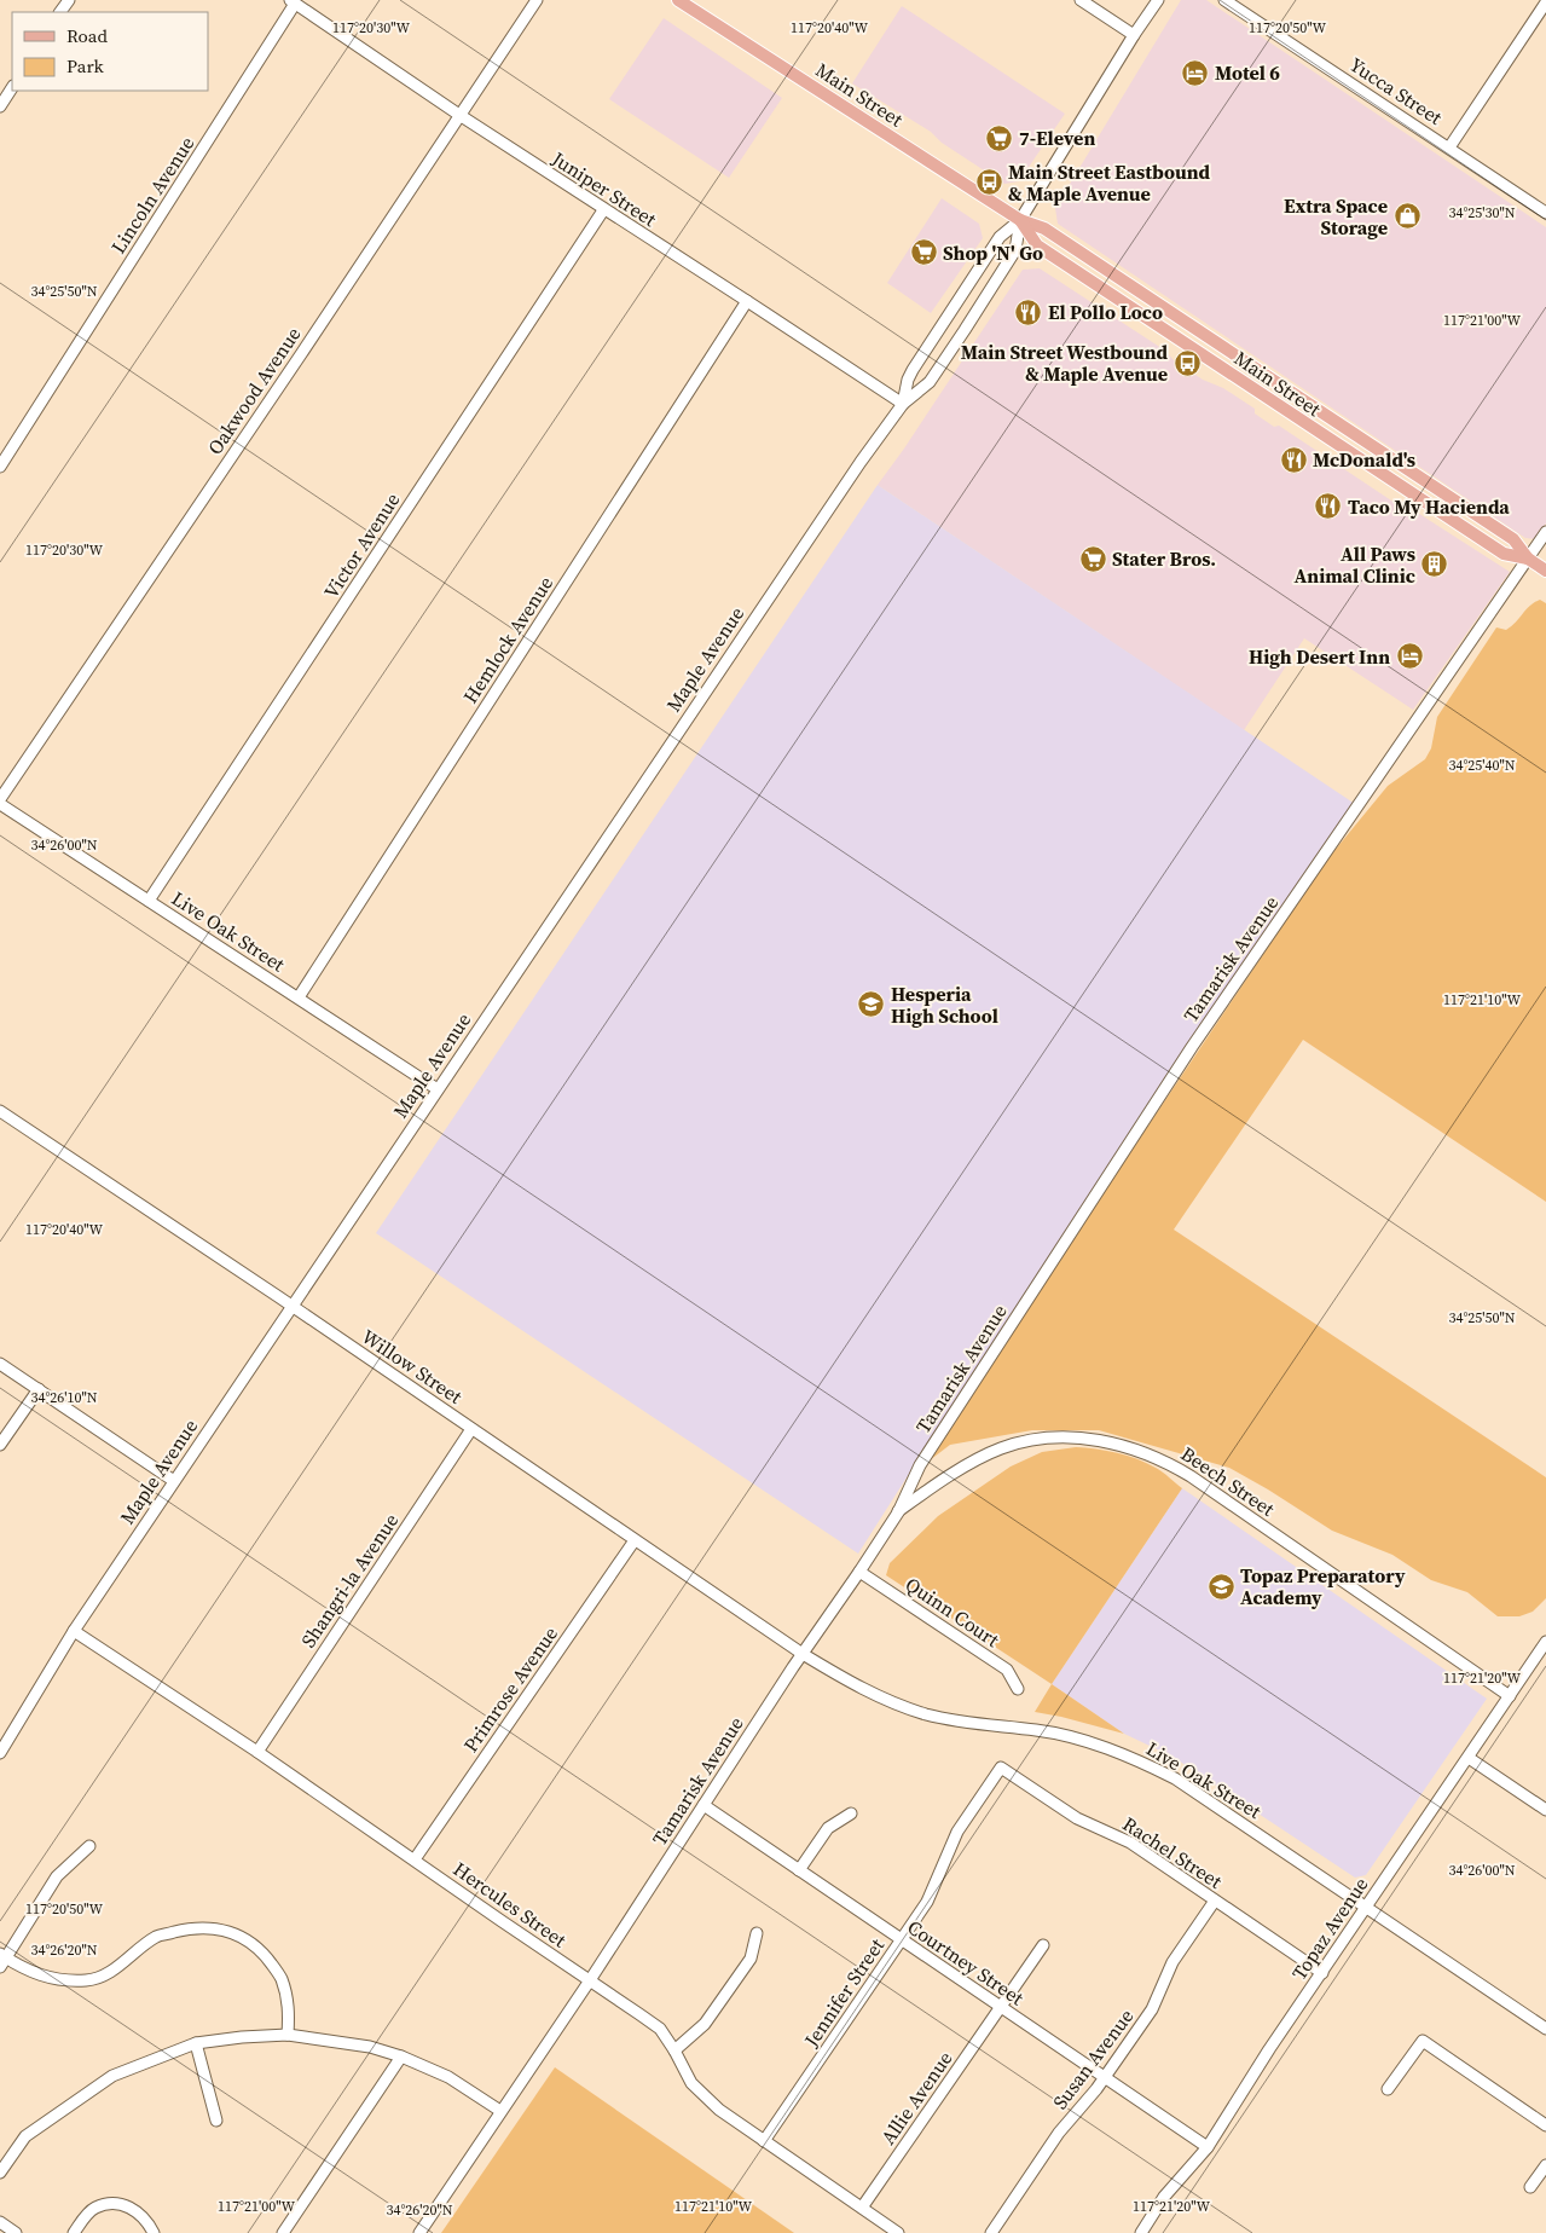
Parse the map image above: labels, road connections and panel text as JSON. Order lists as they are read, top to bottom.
{
  "streets": {
    "main road": ["Main Street"],
    "street": [
      "Yucca Street",
      "Juniper Street",
      "Lincoln Avenue",
      "Oakwood Avenue",
      "Victor Avenue",
      "Hemlock Avenue",
      "Maple Avenue",
      "Live Oak Street",
      "Tamarisk Avenue",
      "Willow Street",
      "Beech Street",
      "Shangri-la Avenue",
      "Quinn Court",
      "Primrose Avenue",
      "Rachel Street",
      "Hercules Street",
      "Topaz Avenue",
      "Courtney Street",
      "Jennifer Street",
      "Susan Avenue",
      "Allie Avenue"
    ]
  },
  "crossings": [
    ["Main Street", "Maple Avenue"],
    ["Main Street", "Tamarisk Avenue"],
    ["Juniper Street", "Lincoln Avenue"],
    ["Juniper Street", "Oakwood Avenue"],
    ["Juniper Street", "Victor Avenue"],
    ["Juniper Street", "Hemlock Avenue"],
    ["Juniper Street", "Maple Avenue"],
    ["Victor Avenue", "Live Oak Street"],
    ["Hemlock Avenue", "Live Oak Street"],
    ["Maple Avenue", "Live Oak Street"],
    ["Maple Avenue", "Willow Street"],
    ["Maple Avenue", "Hercules Street"],
    ["Live Oak Street", "Tamarisk Avenue"],
    ["Live Oak Street", "Willow Street"],
    ["Live Oak Street", "Topaz Avenue"],
    ["Tamarisk Avenue", "Willow Street"],
    ["Tamarisk Avenue", "Beech Street"],
    ["Tamarisk Avenue", "Quinn Court"],
    ["Tamarisk Avenue", "Hercules Street"],
    ["Tamarisk Avenue", "Courtney Street"],
    ["Willow Street", "Shangri-la Avenue"],
    ["Willow Street", "Primrose Avenue"],
    ["Beech Street", "Topaz Avenue"],
    ["Shangri-la Avenue", "Hercules Street"],
    ["Primrose Avenue", "Hercules Street"],
    ["Rachel Street", "Topaz Avenue"],
    ["Rachel Street", "Jennifer Street"],
    ["Rachel Street", "Susan Avenue"],
    ["Hercules Street", "Jennifer Street"],
    ["Hercules Street", "Allie Avenue"],
    ["Topaz Avenue", "Courtney Street"],
    ["Courtney Street", "Jennifer Street"],
    ["Courtney Street", "Susan Avenue"],
    ["Courtney Street", "Allie Avenue"]
  ],
  "places": {
    "hotel": ["Motel 6", "High Desert Inn"],
    "supermarket": ["7-Eleven", "Shop 'N' Go", "Stater Bros."],
    "bus stop": ["Main Street Eastbound & Maple Avenue", "Main Street Westbound & Maple Avenue"],
    "shop": ["Extra Space Storage"],
    "restaurant": ["El Pollo Loco", "McDonald's", "Taco My Hacienda"],
    "building": ["All Paws Animal Clinic"],
    "school or university": ["Hesperia High School", "Topaz Preparatory Academy"]
  },
  "legend": ["Road", "Park"],
  "coordinates": [
    "117°20'30\"W",
    "117°20'40\"W",
    "117°20'50\"W",
    "34°25'30\"N",
    "34°25'50\"N",
    "117°21'00\"W",
    "34°25'40\"N",
    "34°26'00\"N",
    "117°21'10\"W",
    "34°26'10\"N",
    "117°21'20\"W",
    "34°26'20\"N"
  ]
}
